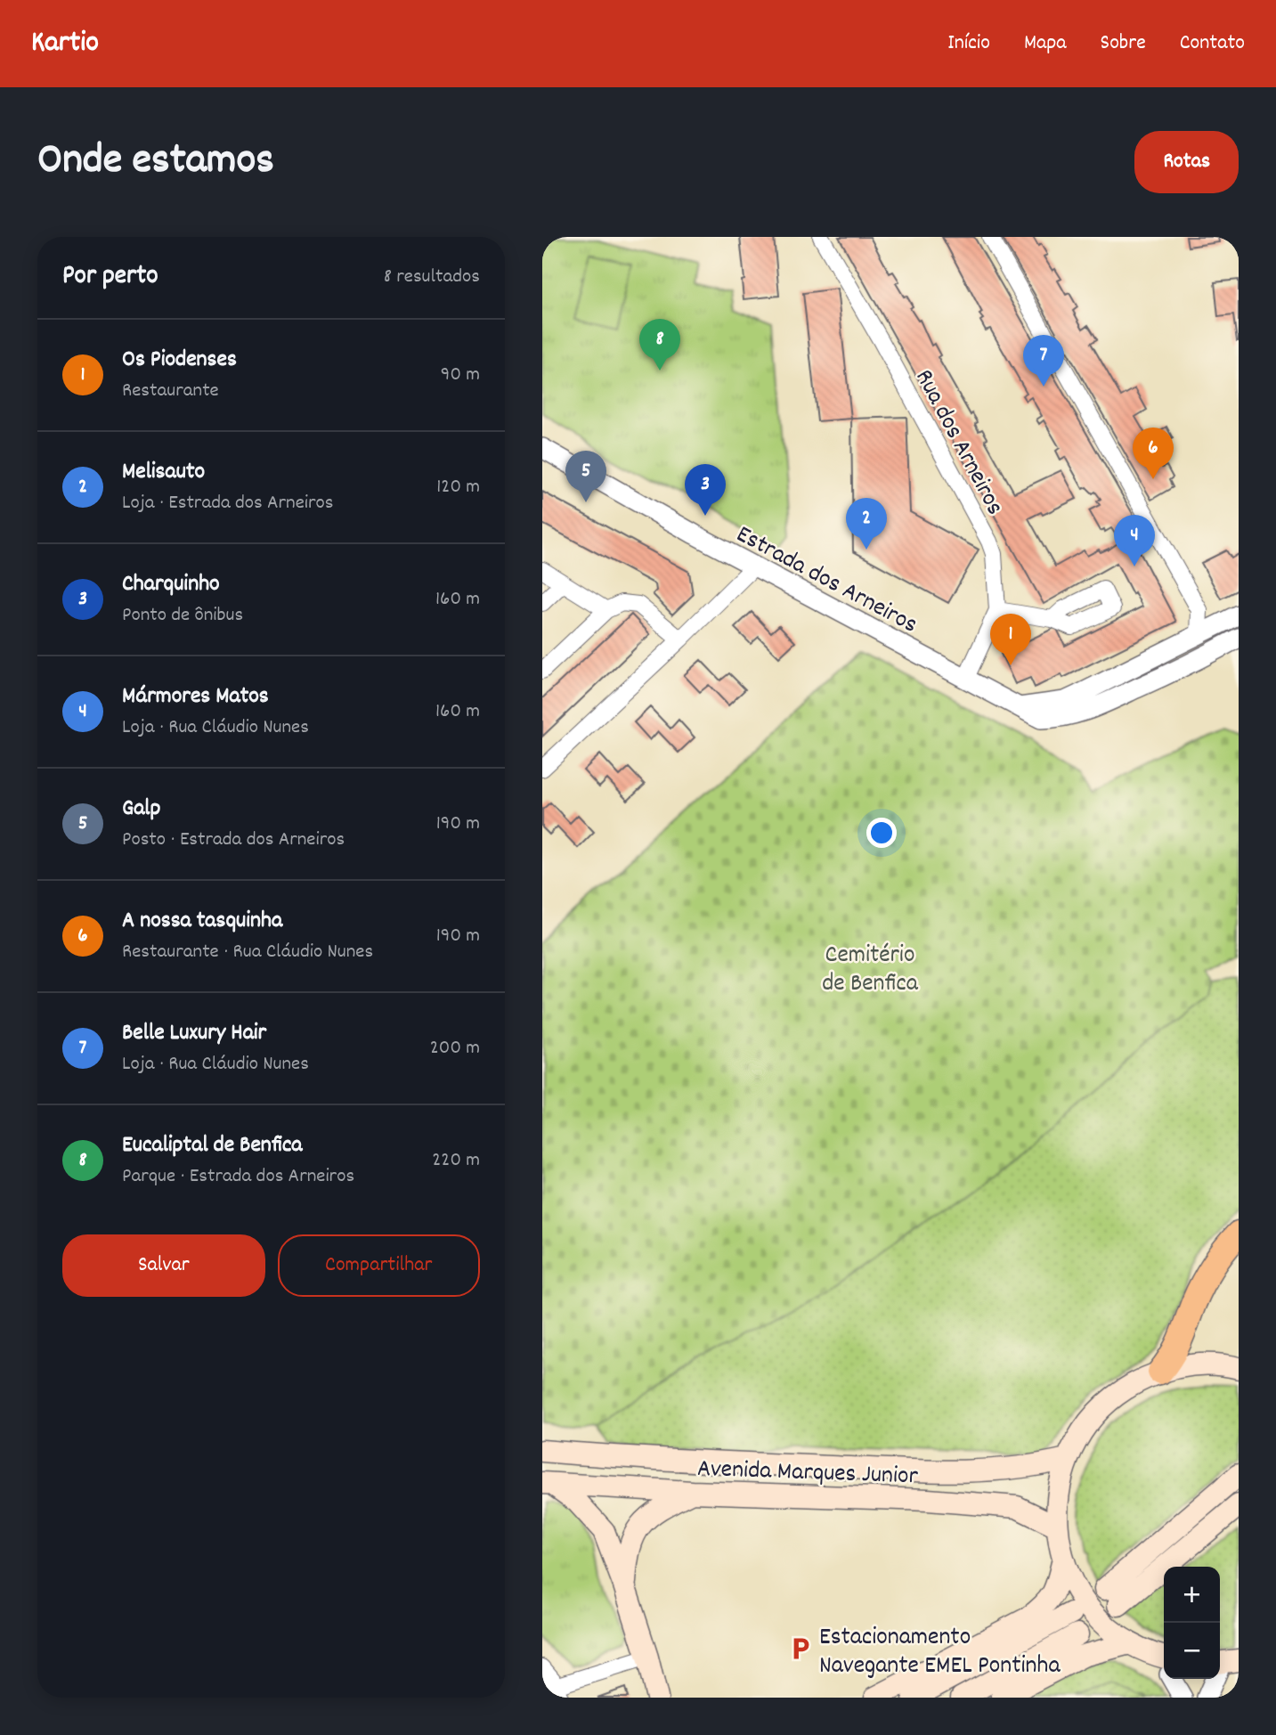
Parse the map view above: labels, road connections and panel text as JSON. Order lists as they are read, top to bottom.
{
  "streets": {
    "main road": ["Avenida Marques Junior"],
    "street": ["Rua dos Arneiros", "Estrada dos Arneiros"]
  },
  "crossings": [
    ["Rua dos Arneiros", "Estrada dos Arneiros"]
  ],
  "parks": ["Cemitério de Benfica"],
  "places": {
    "parking": ["Estacionamento Navegante EMEL Pontinha"]
  },
  "page": {
    "header": "Kartio",
    "nav": [
      "Início",
      "Mapa",
      "Sobre",
      "Contato"
    ],
    "title": "Onde estamos",
    "buttons": [
      "Rotas",
      ["Salvar", "Compartilhar"]
    ],
    "heading": ["Por perto", "8 resultados"],
    "list": [
      {
        "mark": "1",
        "name": "Os Piodenses",
        "note": "Restaurante",
        "value": "90 m"
      },
      {
        "mark": "2",
        "name": "Melisauto",
        "note": "Loja · Estrada dos Arneiros",
        "value": "120 m"
      },
      {
        "mark": "3",
        "name": "Charquinho",
        "note": "Ponto de ônibus",
        "value": "160 m"
      },
      {
        "mark": "4",
        "name": "Mármores Matos",
        "note": "Loja · Rua Cláudio Nunes",
        "value": "160 m"
      },
      {
        "mark": "5",
        "name": "Galp",
        "note": "Posto · Estrada dos Arneiros",
        "value": "190 m"
      },
      {
        "mark": "6",
        "name": "A nossa tasquinha",
        "note": "Restaurante · Rua Cláudio Nunes",
        "value": "190 m"
      },
      {
        "mark": "7",
        "name": "Belle Luxury Hair",
        "note": "Loja · Rua Cláudio Nunes",
        "value": "200 m"
      },
      {
        "mark": "8",
        "name": "Eucaliptal de Benfica",
        "note": "Parque · Estrada dos Arneiros",
        "value": "220 m"
      }
    ],
    "pins": [
      "8",
      "7",
      "6",
      "5",
      "3",
      "2",
      "4",
      "1"
    ],
    "map_buttons": ["+", "−"]
  }
}
